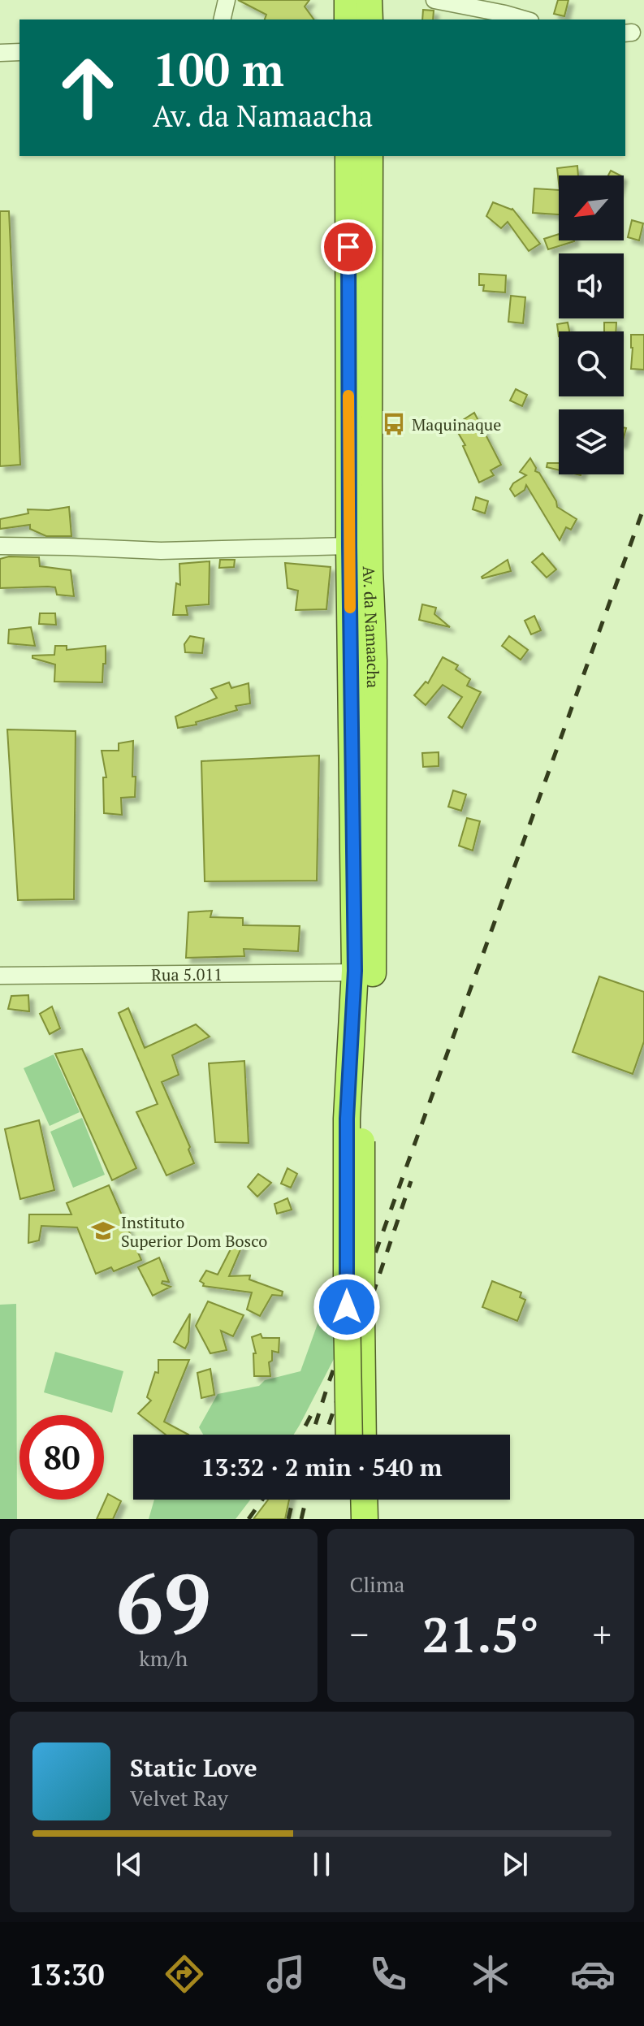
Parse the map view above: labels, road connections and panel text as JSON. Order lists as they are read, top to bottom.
{
  "streets": {
    "highway": ["Av. da Namaacha"],
    "street": ["Rua 5.011"]
  },
  "crossings": [
    ["Av. da Namaacha", "Rua 5.011"]
  ],
  "places": {
    "bus stop": ["Maquinaque"],
    "school or university": ["Instituto Superior Dom Bosco"]
  },
  "north": "bottom left",
  "page": {
    "turn": ["100 m", "Av. da Namaacha"],
    "limit": "80",
    "trip": "13:32 · 2 min · 540 m",
    "tile": [
      ["69", "km/h"],
      "Clima"
    ],
    "heat": ["−", "21.5°", "+"],
    "song": ["Static Love", "Velvet Ray"],
    "tabs": "13:30"
  }
}
